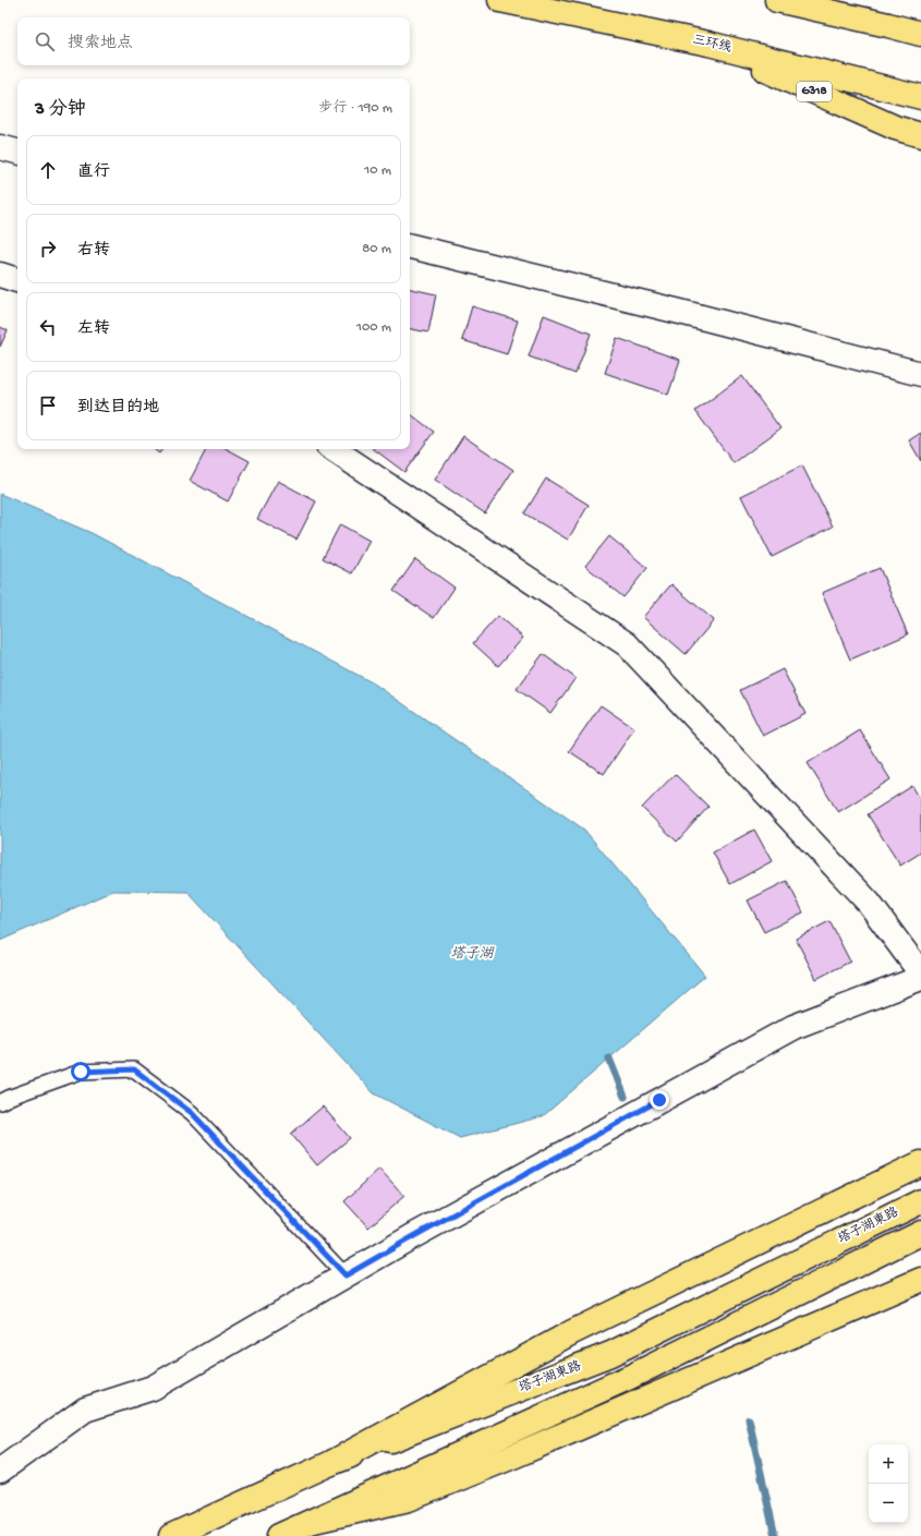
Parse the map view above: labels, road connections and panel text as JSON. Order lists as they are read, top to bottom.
{
  "streets": {
    "main road": ["三环线", "G318", "塔子湖東路"]
  },
  "crossings": [
    ["三环线", "G318"]
  ],
  "water": ["塔子湖"],
  "page": {
    "search": "搜索地点",
    "heading": ["3 分钟", "步行 · 190 m"],
    "list": [
      ["直行", "10 m"],
      ["右转", "80 m"],
      ["左转", "100 m"],
      "到达目的地"
    ],
    "map_buttons": ["+", "−"]
  }
}
